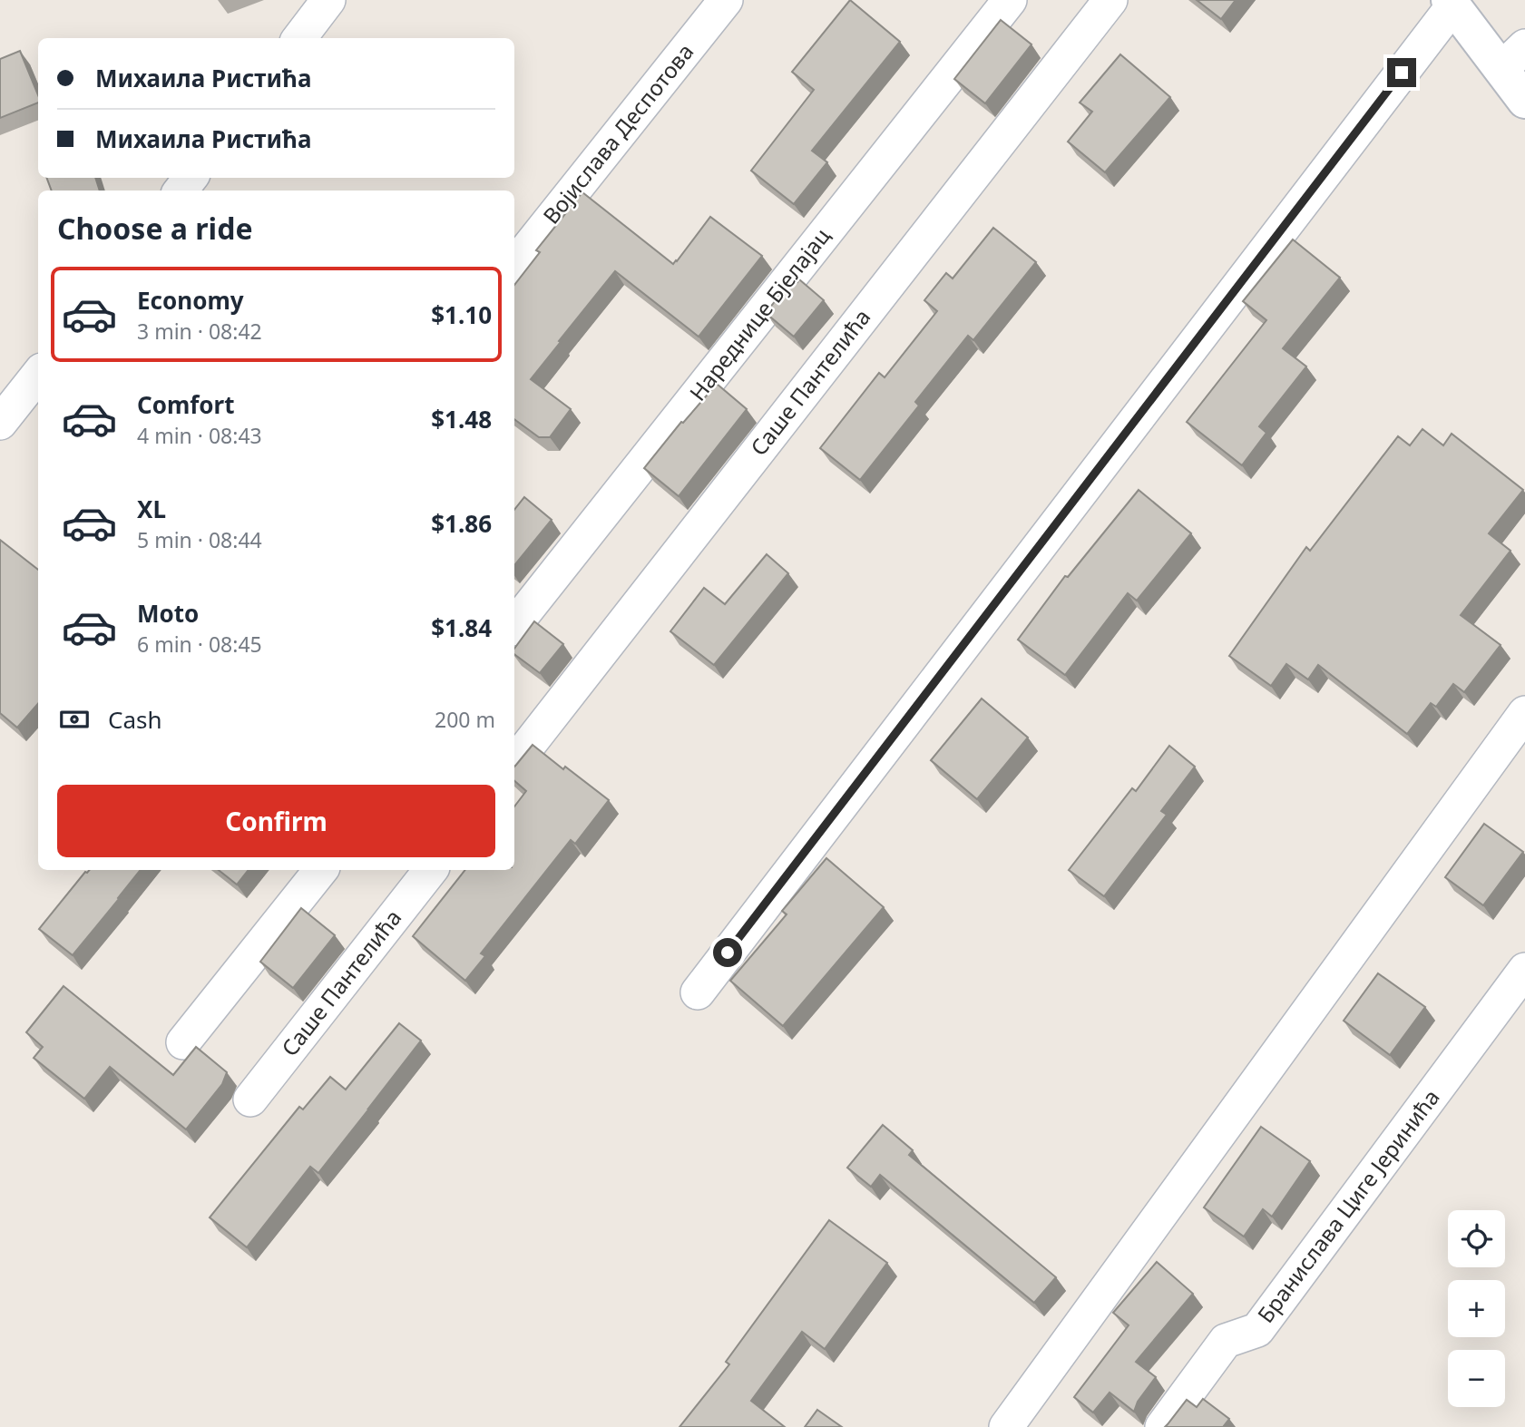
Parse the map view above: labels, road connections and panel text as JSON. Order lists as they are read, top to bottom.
{
  "streets": {
    "street": [
      "Војислава Деспотова",
      "Нареднице Бјелајац",
      "Саше Пантелића",
      "Бранислава Циге Јеринића"
    ]
  },
  "page": {
    "banner": ["Михаила Ристића", "Михаила Ристића"],
    "heading": "Choose a ride",
    "list": [
      {
        "name": "Economy",
        "note": "3 min · 08:42",
        "value": "$1.10"
      },
      {
        "name": "Comfort",
        "note": "4 min · 08:43",
        "value": "$1.48"
      },
      {
        "name": "XL",
        "note": "5 min · 08:44",
        "value": "$1.86"
      },
      {
        "name": "Moto",
        "note": "6 min · 08:45",
        "value": "$1.84"
      }
    ],
    "pay": ["Cash", "200 m"],
    "buttons": "Confirm",
    "map_buttons": ["+", "−"]
  }
}
